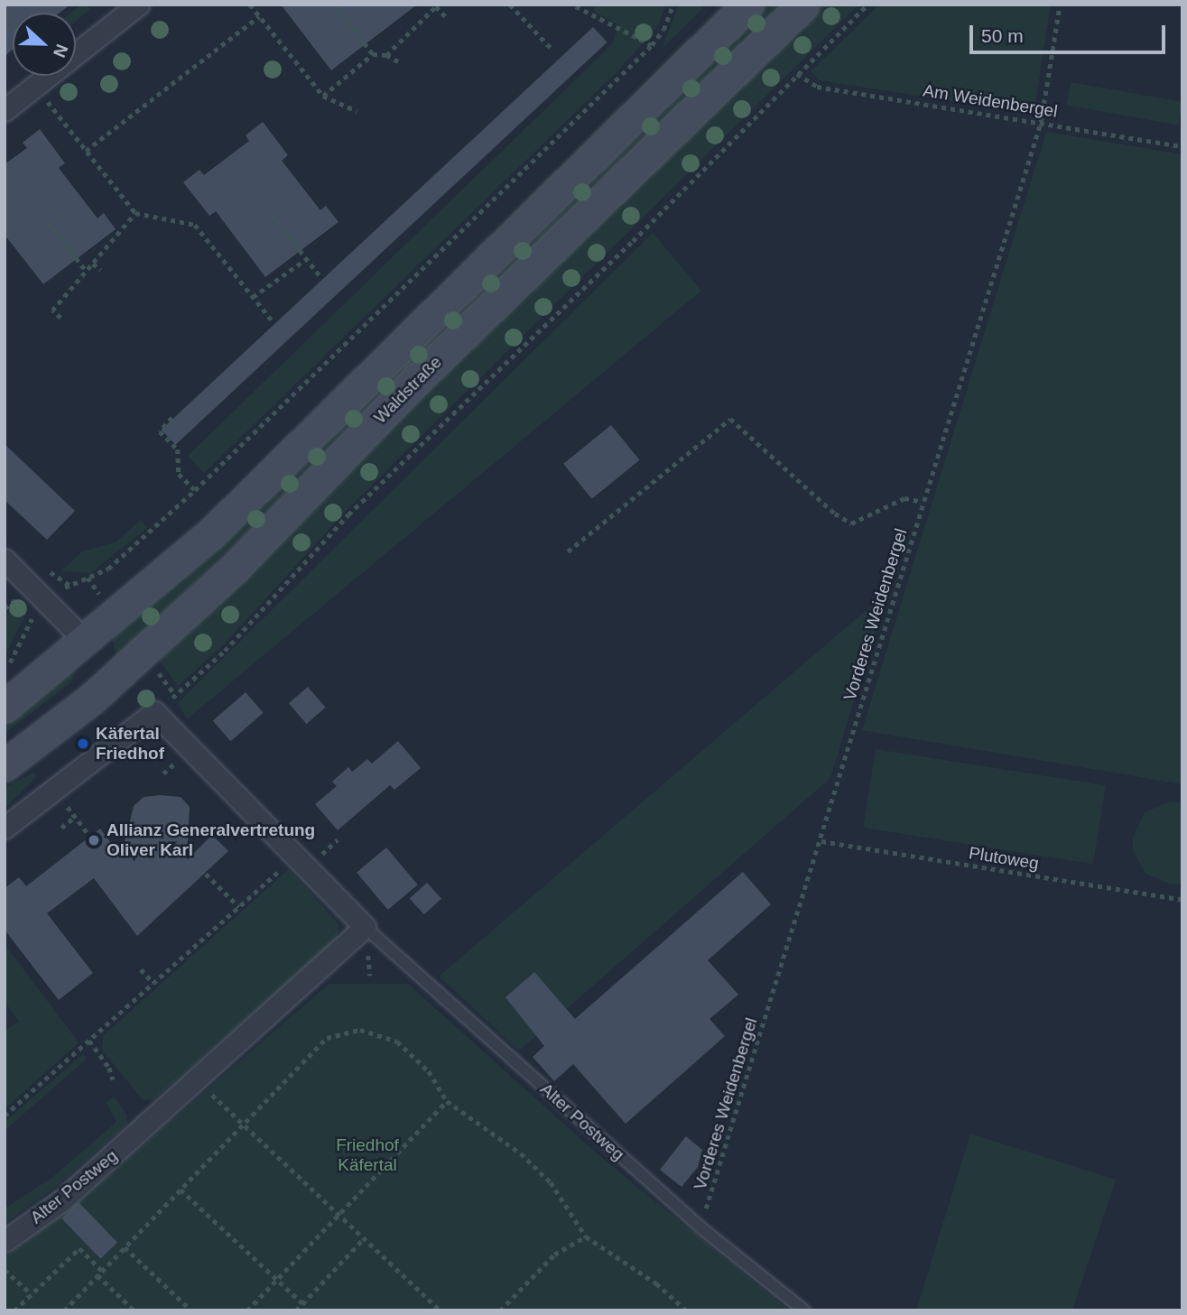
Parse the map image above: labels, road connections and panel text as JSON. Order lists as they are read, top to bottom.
{
  "streets": {
    "main road": ["Waldstraße"],
    "street": ["Alter Postweg"],
    "path": ["Am Weidenbergel", "Vorderes Weidenbergel", "Plutoweg"]
  },
  "crossings": [
    ["Am Weidenbergel", "Vorderes Weidenbergel"],
    ["Vorderes Weidenbergel", "Plutoweg"],
    ["Vorderes Weidenbergel", "Alter Postweg"]
  ],
  "parks": ["Friedhof Käfertal"],
  "places": ["Käfertal Friedhof", "Allianz Generalvertretung Oliver Karl"],
  "scale_bar": "50 m",
  "north": "right"
}
